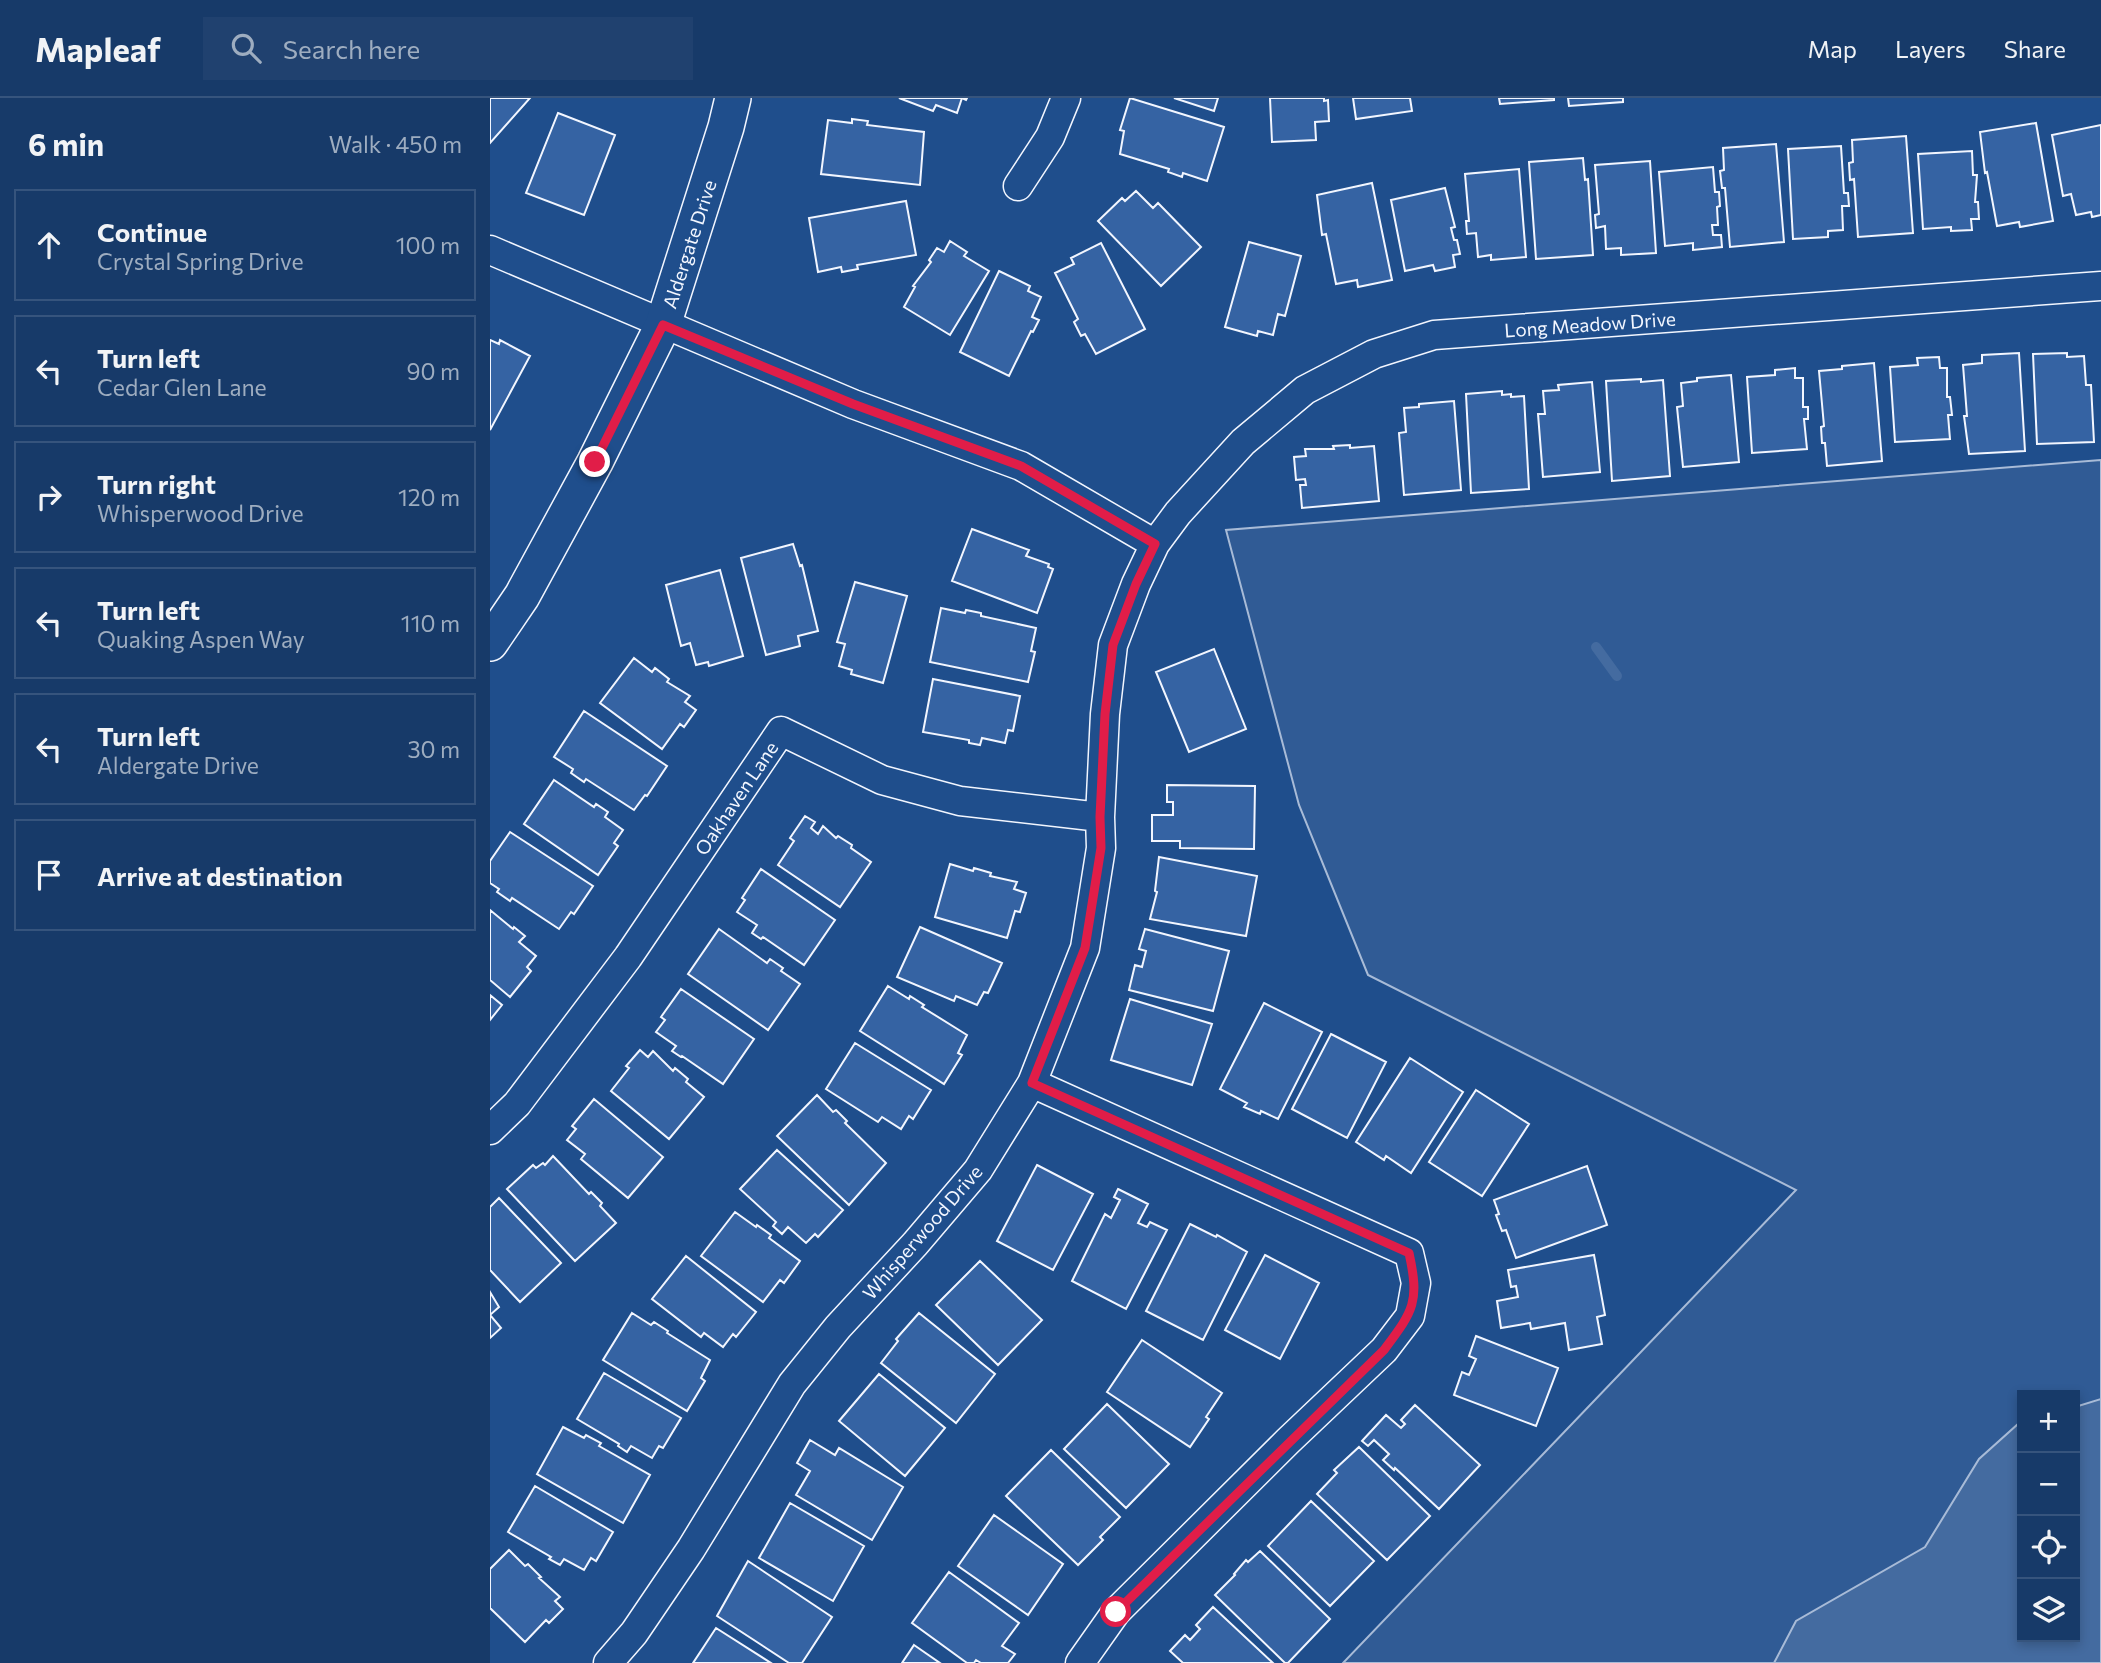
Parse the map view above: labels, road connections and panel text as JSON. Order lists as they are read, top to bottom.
{
  "streets": {
    "street": [
      "Aldergate Drive",
      "Long Meadow Drive",
      "Oakhaven Lane",
      "Whisperwood Drive"
    ]
  },
  "crossings": [
    ["Long Meadow Drive", "Whisperwood Drive"],
    ["Oakhaven Lane", "Whisperwood Drive"]
  ],
  "page": {
    "header": "Mapleaf",
    "search": "Search here",
    "nav": ["Map", "Layers", "Share"],
    "heading": ["6 min", "Walk · 450 m"],
    "list": [
      ["Continue", "Crystal Spring Drive", "100 m"],
      ["Turn left", "Cedar Glen Lane", "90 m"],
      ["Turn right", "Whisperwood Drive", "120 m"],
      ["Turn left", "Quaking Aspen Way", "110 m"],
      ["Turn left", "Aldergate Drive", "30 m"],
      "Arrive at destination"
    ],
    "map_buttons": ["+", "−"]
  }
}
